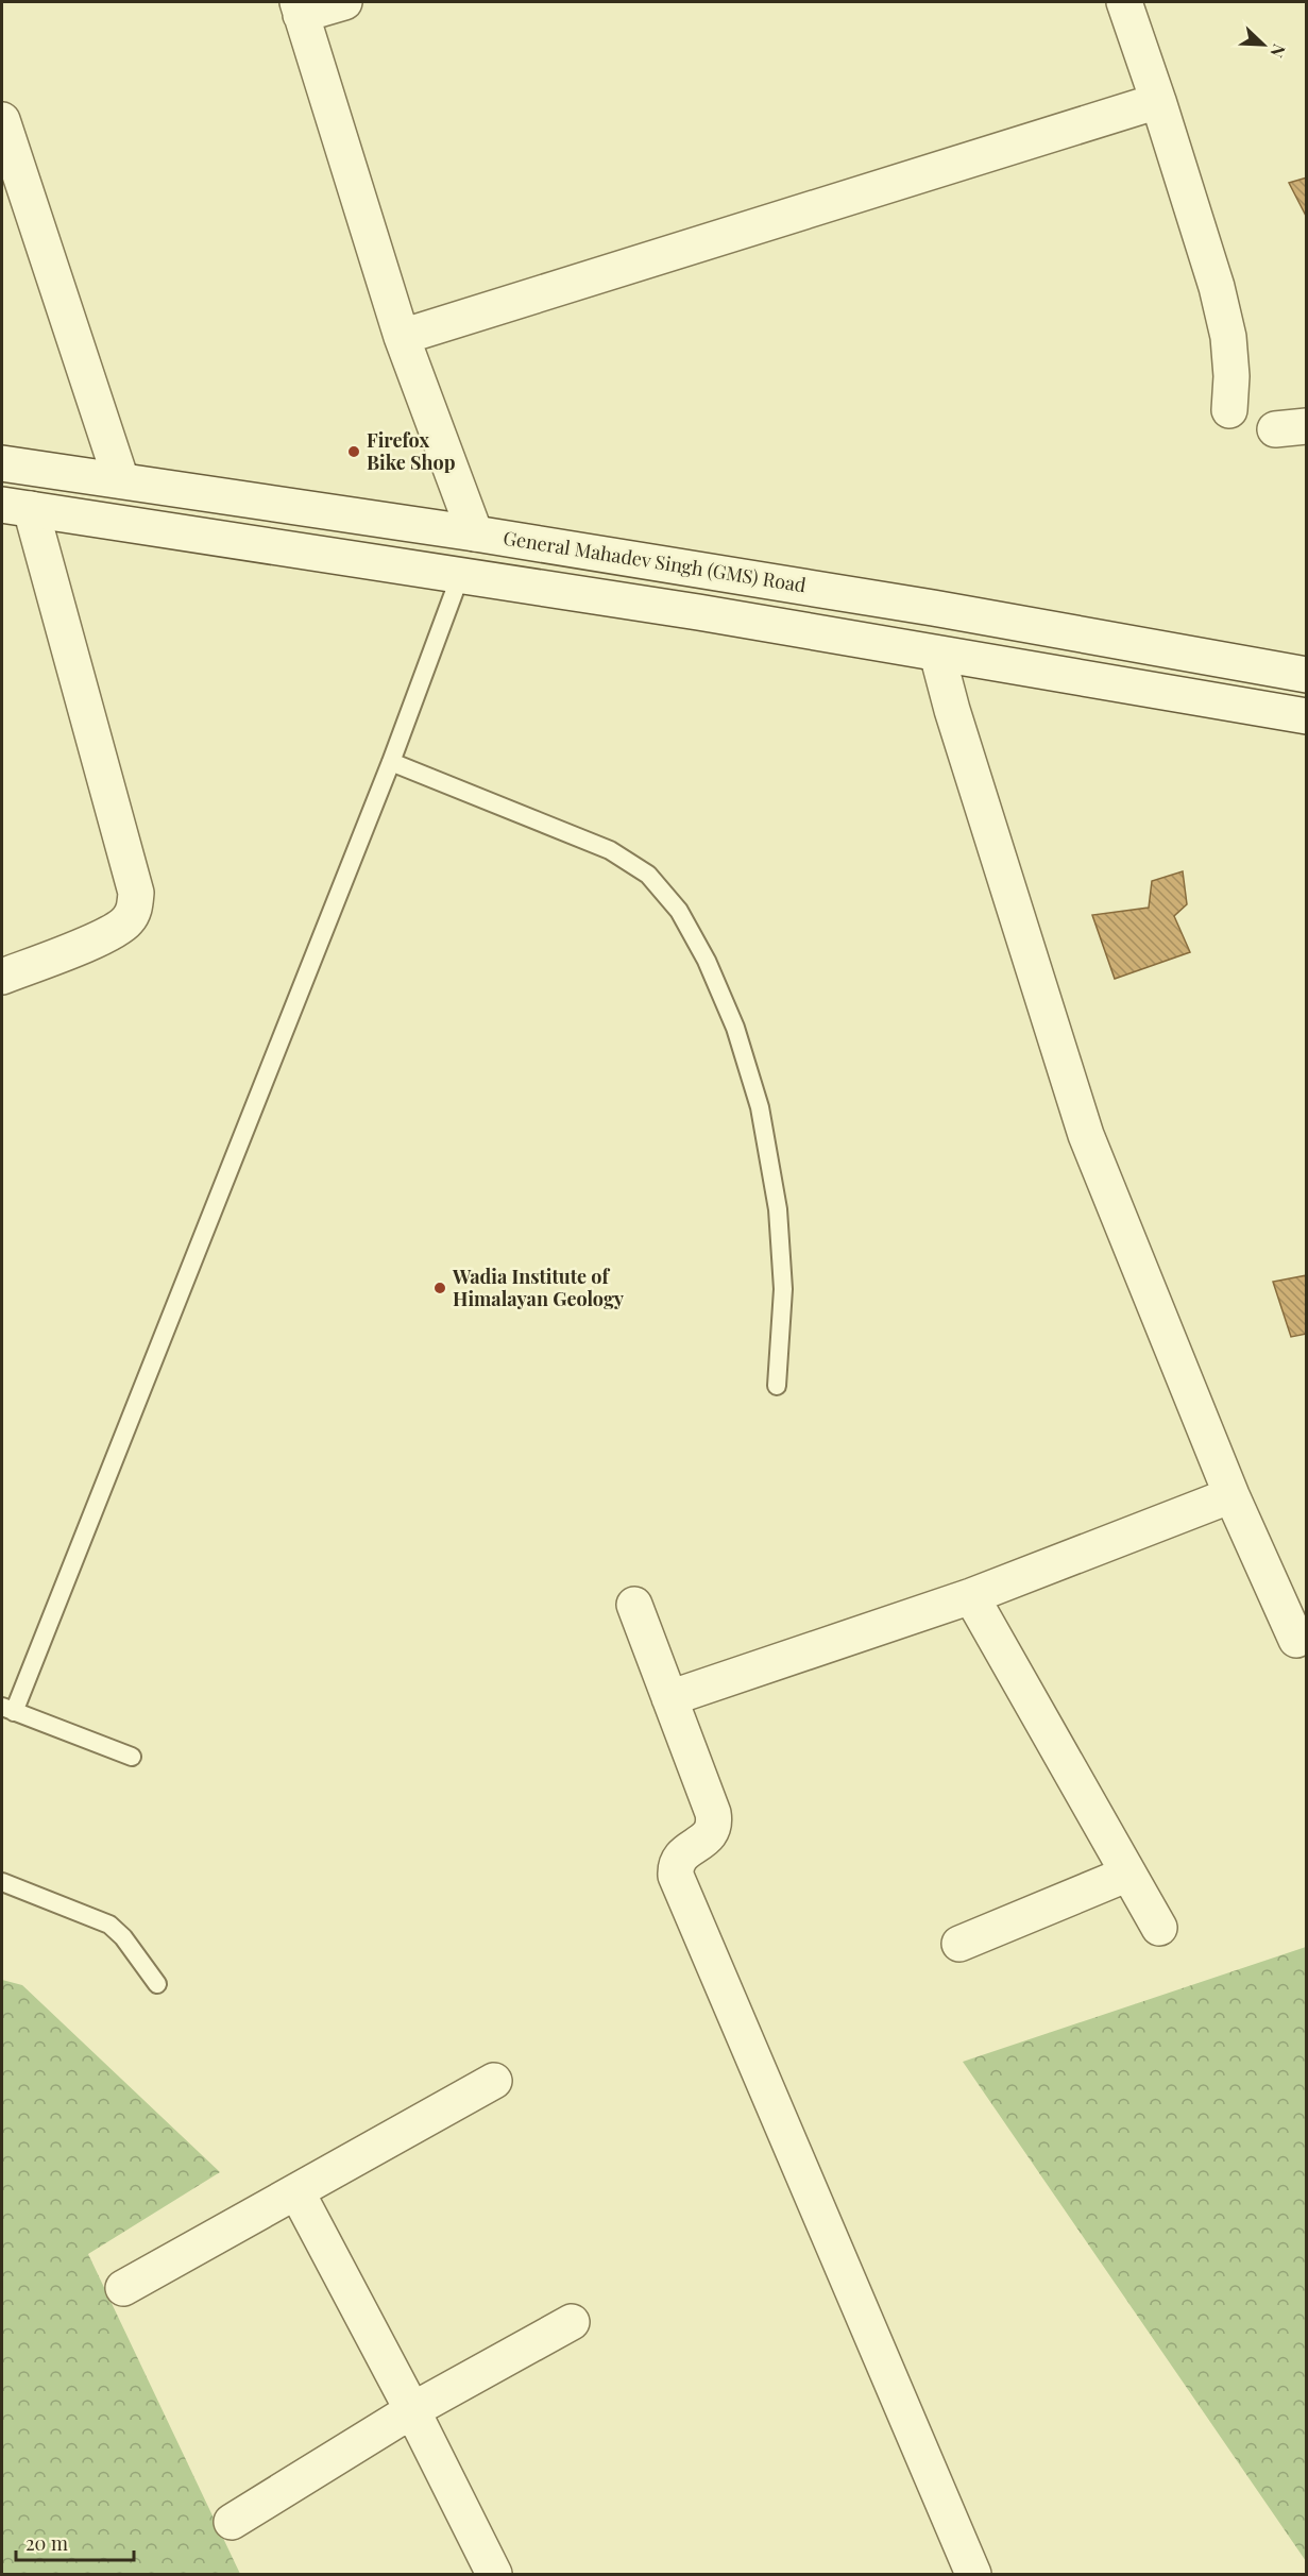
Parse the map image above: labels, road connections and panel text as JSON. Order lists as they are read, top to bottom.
{
  "streets": {
    "street": ["General Mahadev Singh (GMS) Road"]
  },
  "places": ["Firefox Bike Shop", "Wadia Institute of Himalayan Geology"],
  "scale_bar": "20 m",
  "north": "bottom right"
}
